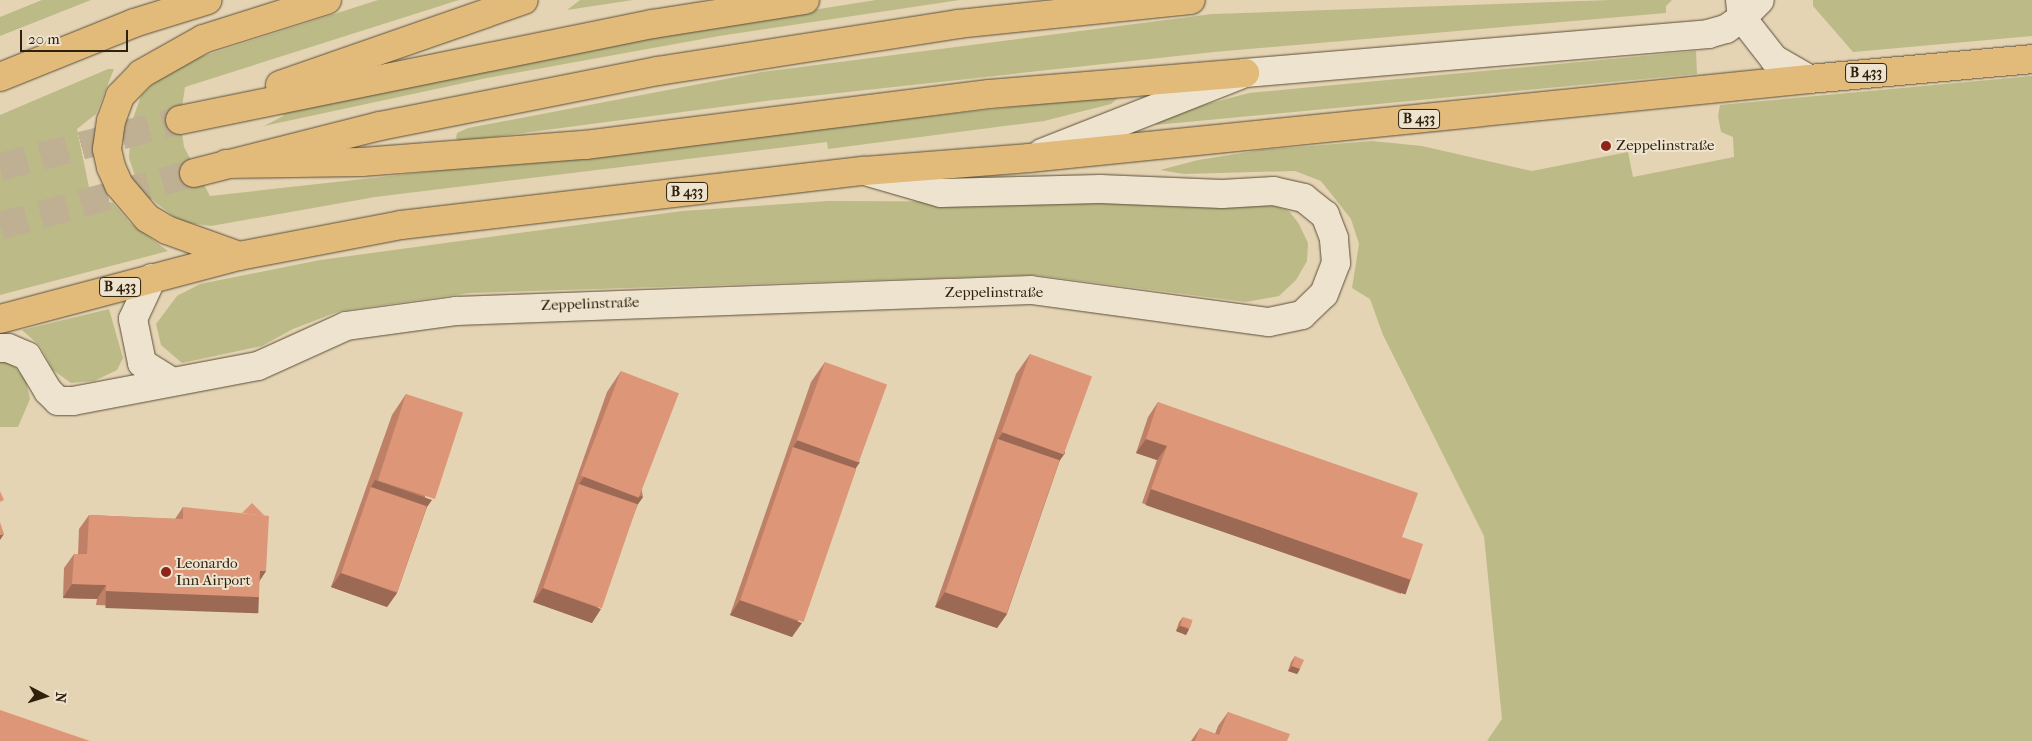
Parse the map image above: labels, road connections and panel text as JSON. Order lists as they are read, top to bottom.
{
  "streets": {
    "main road": ["B 433", "Zeppelinstraße"]
  },
  "crossings": [
    ["B 433", "Zeppelinstraße"]
  ],
  "places": ["Zeppelinstraße", "Leonardo Inn Airport"],
  "scale_bar": "20 m",
  "north": "right"
}
